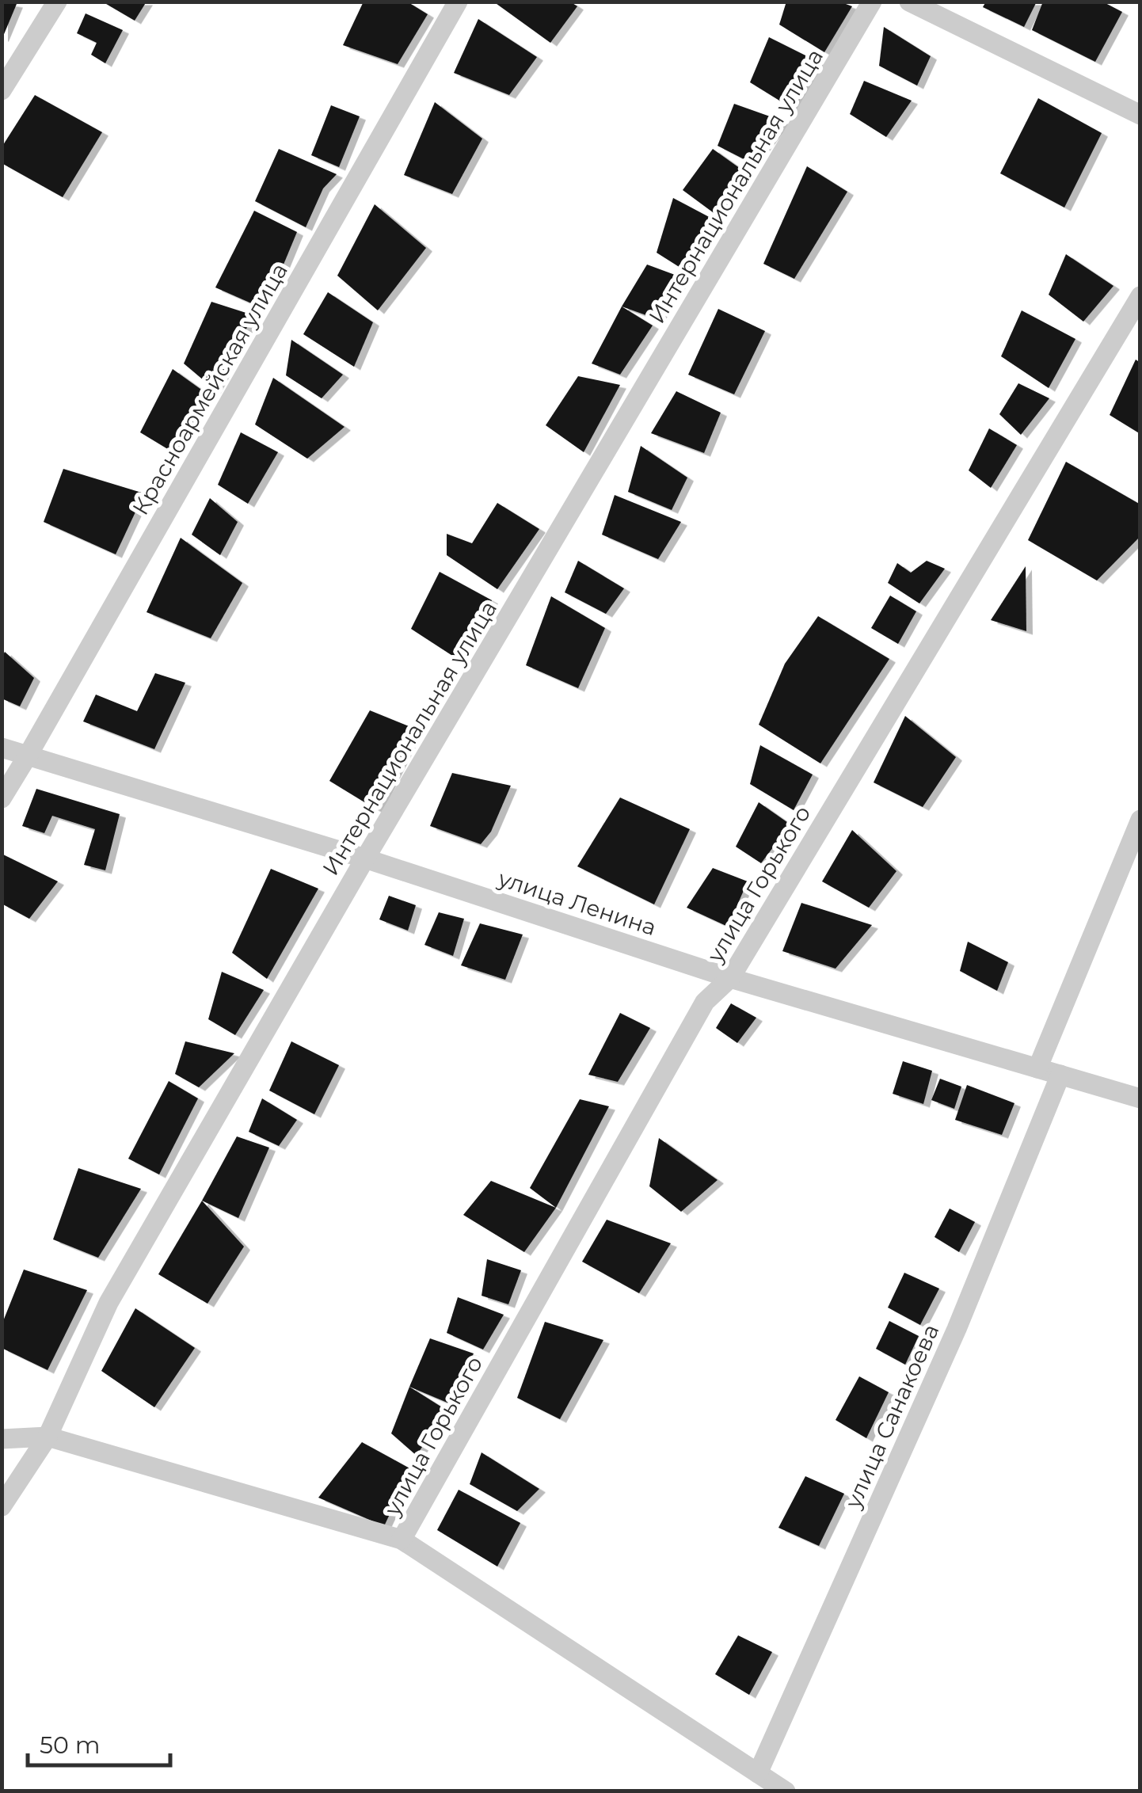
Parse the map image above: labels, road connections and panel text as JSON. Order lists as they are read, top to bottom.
{
  "streets": {
    "street": [
      "Интернациональная улица",
      "Красноармейская улица",
      "улица Горького",
      "улица Ленина",
      "улица Санакоева"
    ]
  },
  "crossings": [
    ["Интернациональная улица", "улица Ленина"],
    ["Красноармейская улица", "улица Ленина"],
    ["улица Горького", "улица Ленина"],
    ["улица Ленина", "улица Санакоева"]
  ],
  "scale_bar": "50 m"
}
